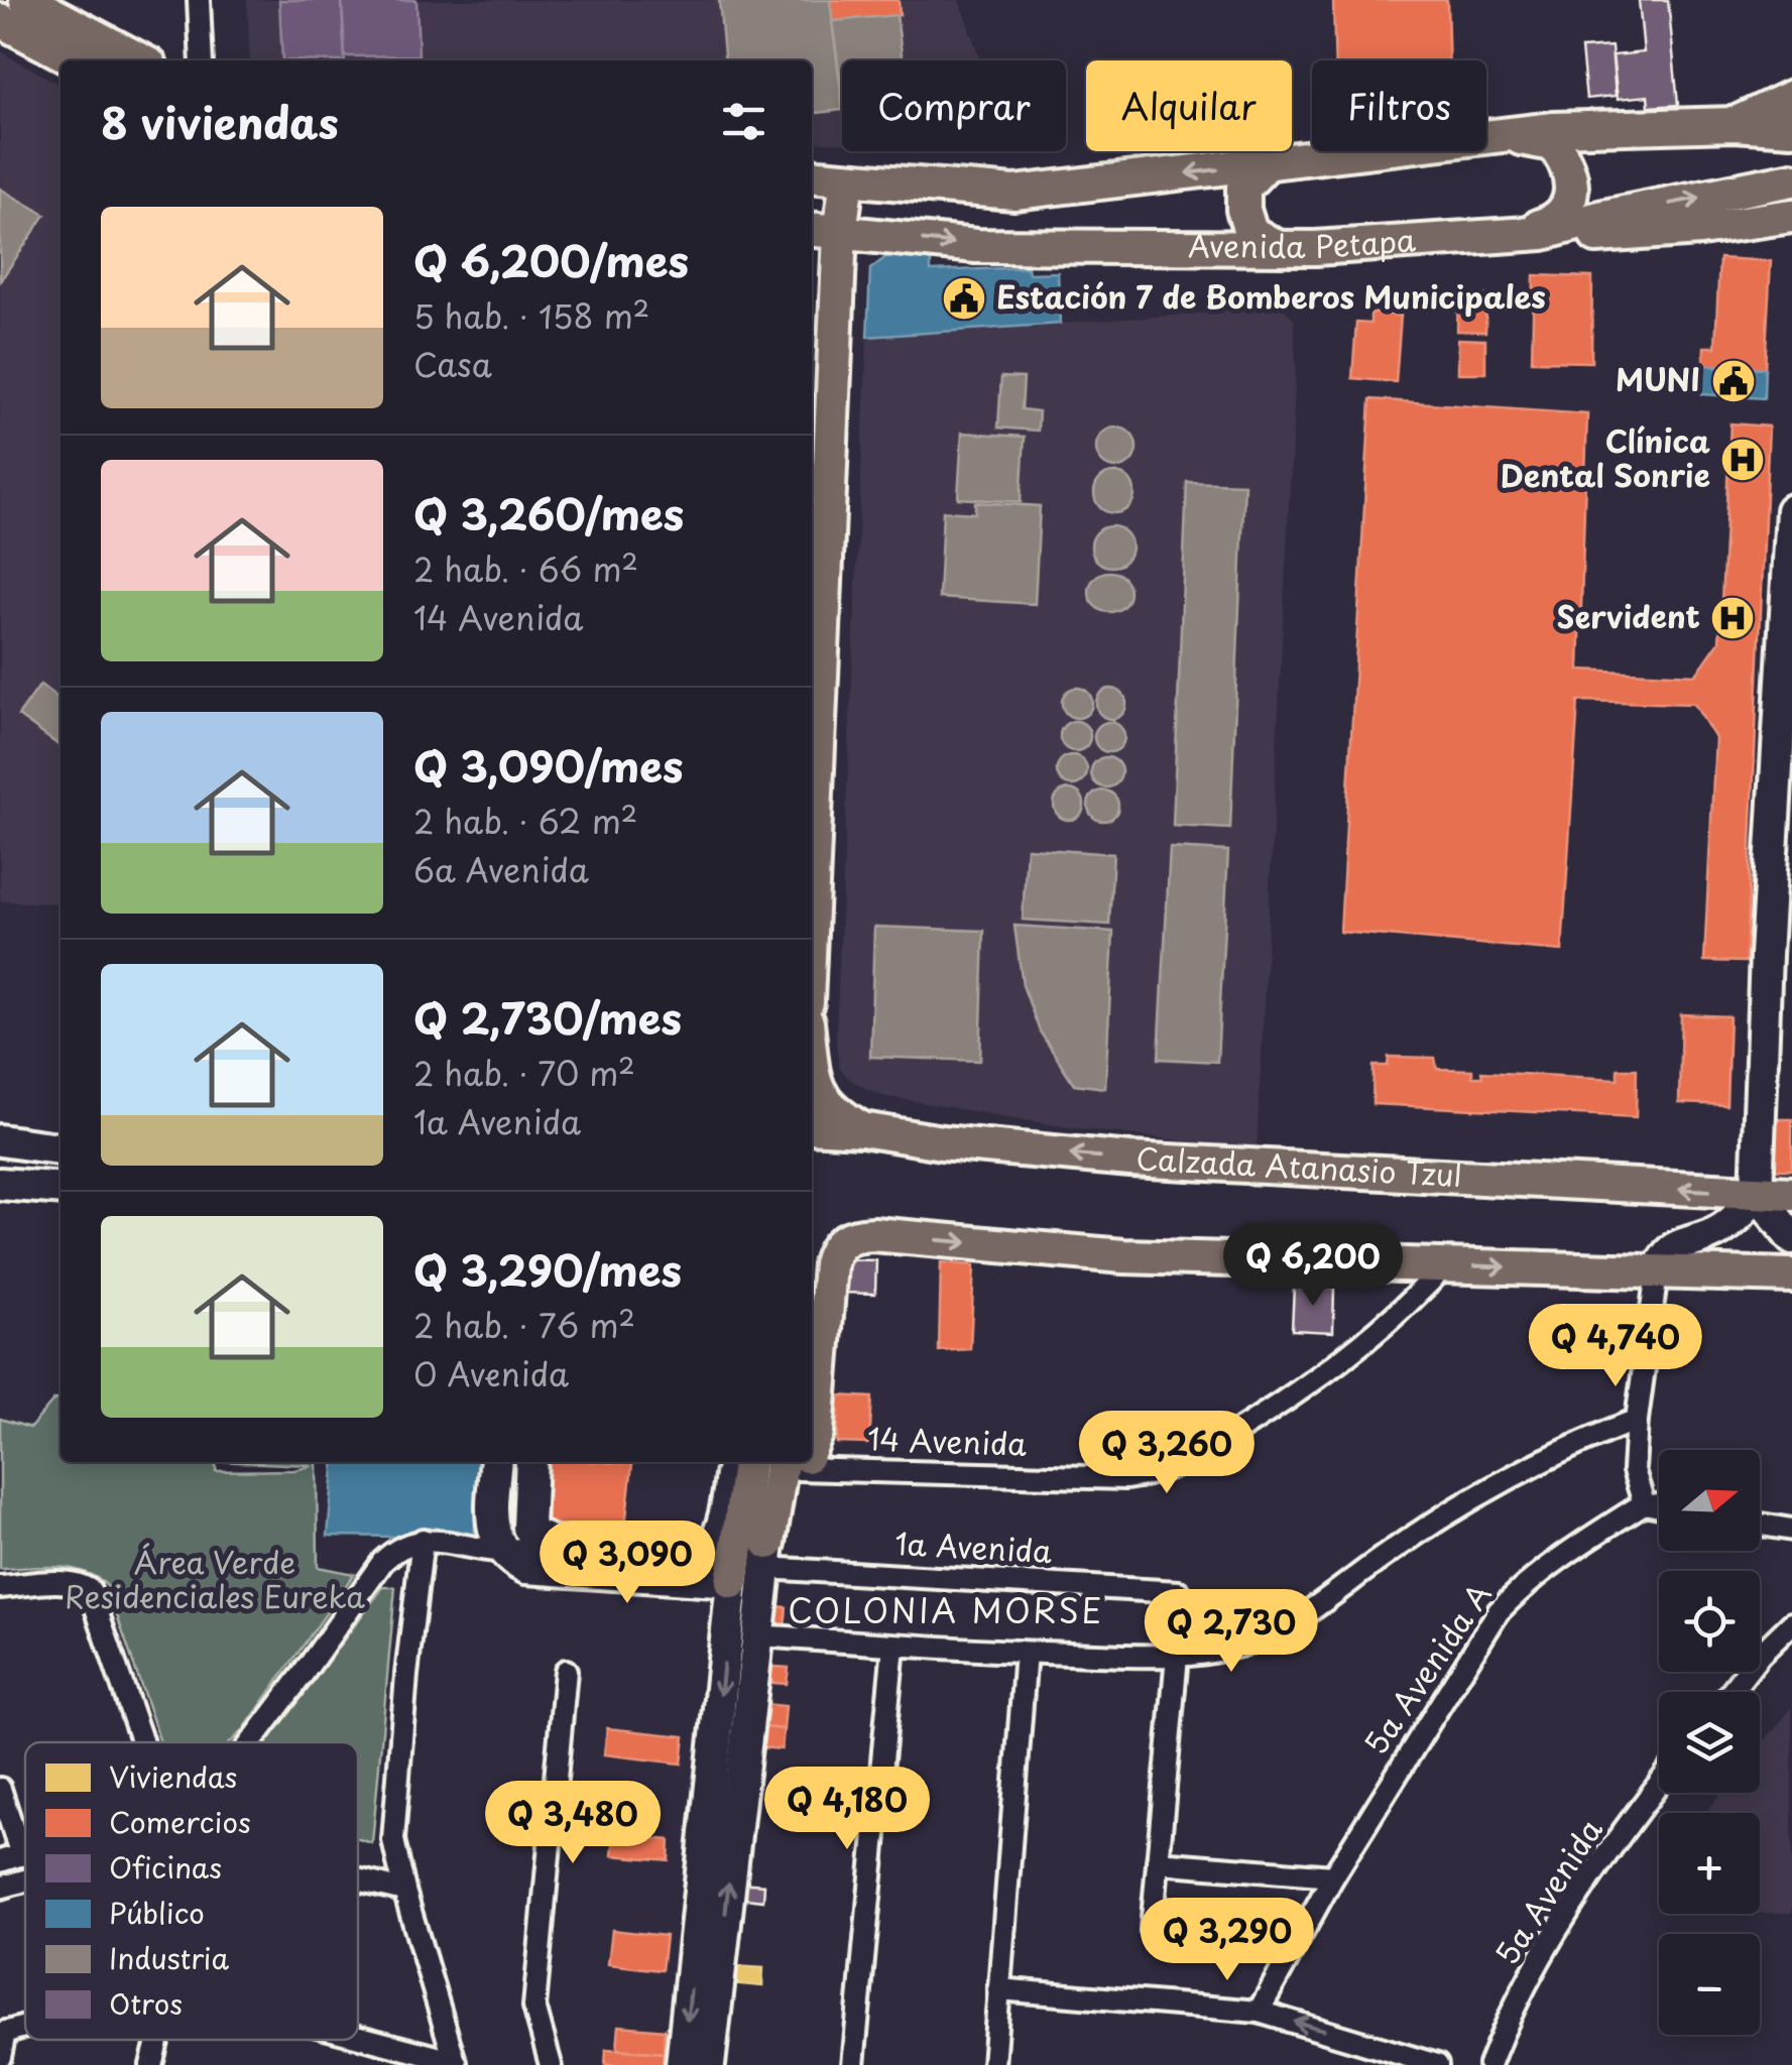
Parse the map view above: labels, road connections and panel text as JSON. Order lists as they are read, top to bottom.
{
  "streets": {
    "main road": ["Avenida Petapa", "Calzada Atanasio Tzul"],
    "street": [
      "14 Avenida",
      "1a Avenida",
      "5a Avenida A",
      "5a Avenida"
    ]
  },
  "districts": ["COLONIA MORSE"],
  "parks": ["Área Verde Residenciales Eureka"],
  "places": {
    "public building": ["Estación 7 de Bomberos Municipales", "MUNI"],
    "hospital": ["Clínica Dental Sonrie", "Servident"]
  },
  "legend": [
    "Viviendas",
    "Comercios",
    "Oficinas",
    "Público",
    "Industria",
    "Otros"
  ],
  "north": "right",
  "page": {
    "chip": ["Comprar", "Alquilar", "Filtros"],
    "heading": "8 viviendas",
    "list": [
      {
        "name": "Q 6,200/mes",
        "note": "5 hab. · 158 m² · Casa"
      },
      {
        "name": "Q 3,260/mes",
        "note": "2 hab. · 66 m² · 14 Avenida"
      },
      {
        "name": "Q 3,090/mes",
        "note": "2 hab. · 62 m² · 6a Avenida"
      },
      {
        "name": "Q 2,730/mes",
        "note": "2 hab. · 70 m² · 1a Avenida"
      },
      {
        "name": "Q 3,290/mes",
        "note": "2 hab. · 76 m² · 0 Avenida"
      }
    ],
    "price": [
      "Q 6,200",
      "Q 4,740",
      "Q 3,260",
      "Q 3,090",
      "Q 2,730",
      "Q 4,180",
      "Q 3,480",
      "Q 3,290"
    ],
    "map_buttons": ["+", "−"]
  }
}
